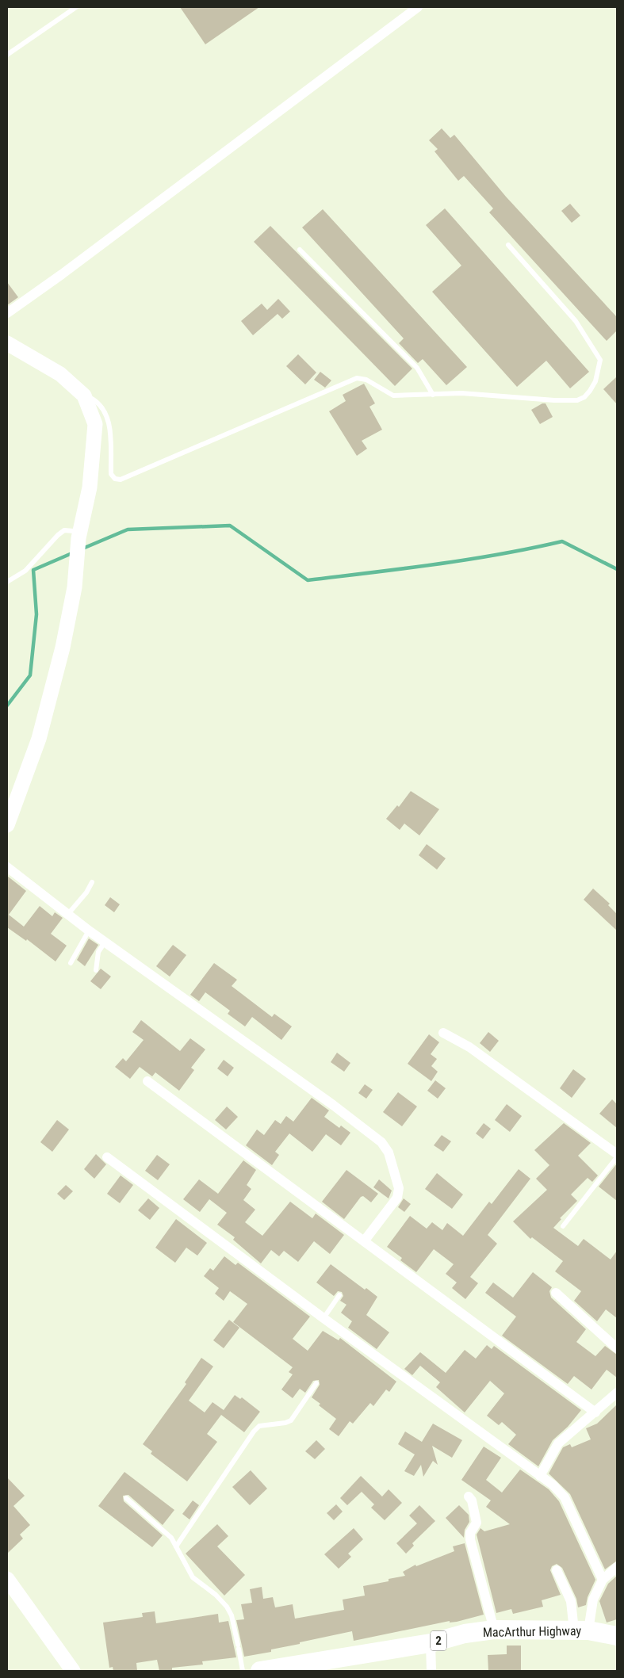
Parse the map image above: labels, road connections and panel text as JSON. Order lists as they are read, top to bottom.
{
  "streets": {
    "highway": ["MacArthur Highway", "2"]
  }
}
